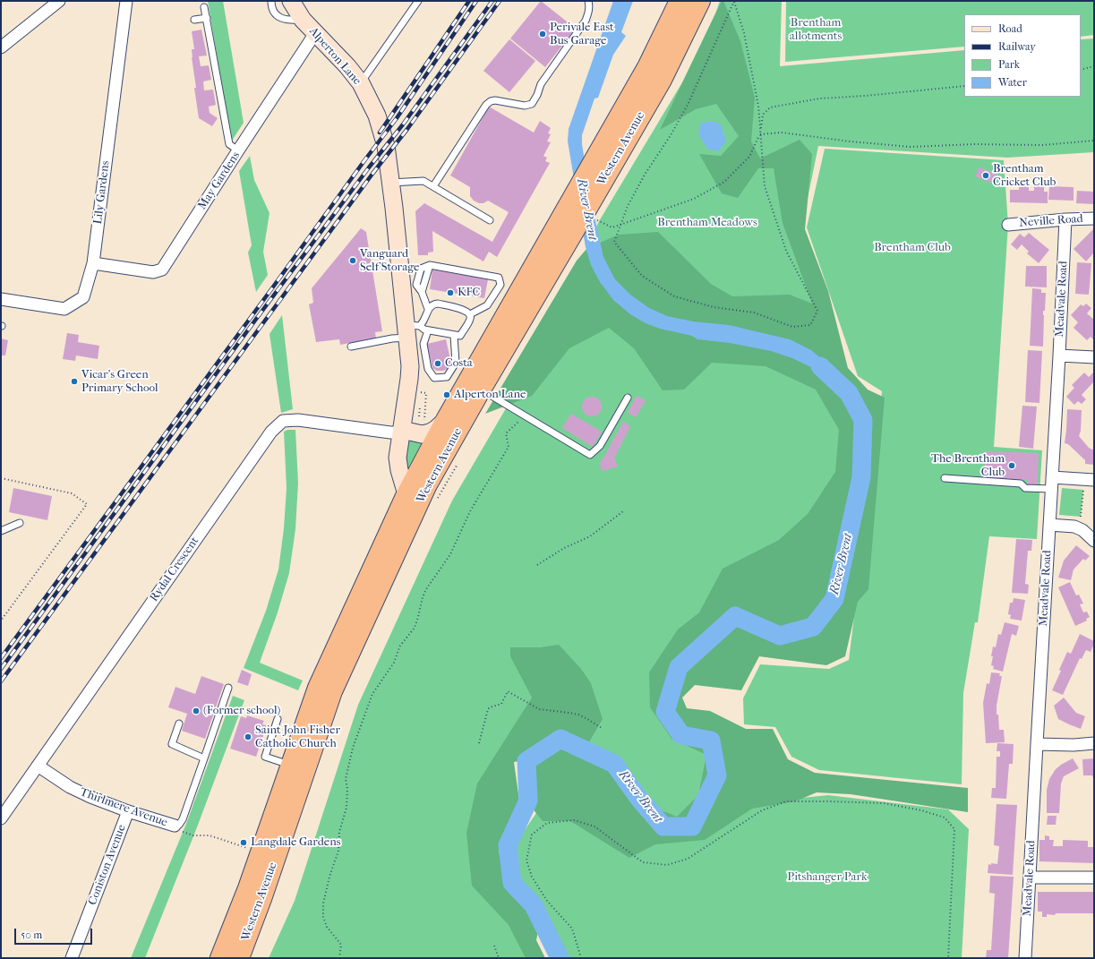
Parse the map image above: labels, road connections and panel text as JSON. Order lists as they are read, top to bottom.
{
  "streets": {
    "highway": ["Western Avenue"],
    "main road": ["Alperton Lane"],
    "street": [
      "May Gardens",
      "Lily Gardens",
      "Neville Road",
      "Meadvale Road",
      "Rydal Crescent",
      "Thirlmere Avenue",
      "Coniston Avenue"
    ]
  },
  "crossings": [
    ["Alperton Lane", "Western Avenue"],
    ["Alperton Lane", "May Gardens"],
    ["Alperton Lane", "Rydal Crescent"],
    ["May Gardens", "Lily Gardens"],
    ["Neville Road", "Meadvale Road"],
    ["Rydal Crescent", "Thirlmere Avenue"],
    ["Thirlmere Avenue", "Coniston Avenue"]
  ],
  "water": ["River Brent"],
  "parks": [
    "Brentham allotments",
    "Brentham Meadows",
    "Brentham Club",
    "Pitshanger Park"
  ],
  "places": [
    "Perivale East Bus Garage",
    "Brentham Cricket Club",
    "Vanguard Self Storage",
    "KFC",
    "Costa",
    "Vicar's Green Primary School",
    "Alperton Lane",
    "The Brentham Club",
    "(Former school)",
    "Saint John Fisher Catholic Church",
    "Langdale Gardens"
  ],
  "legend": [
    "Road",
    "Railway",
    "Park",
    "Water"
  ],
  "scale_bar": "50 m"
}
